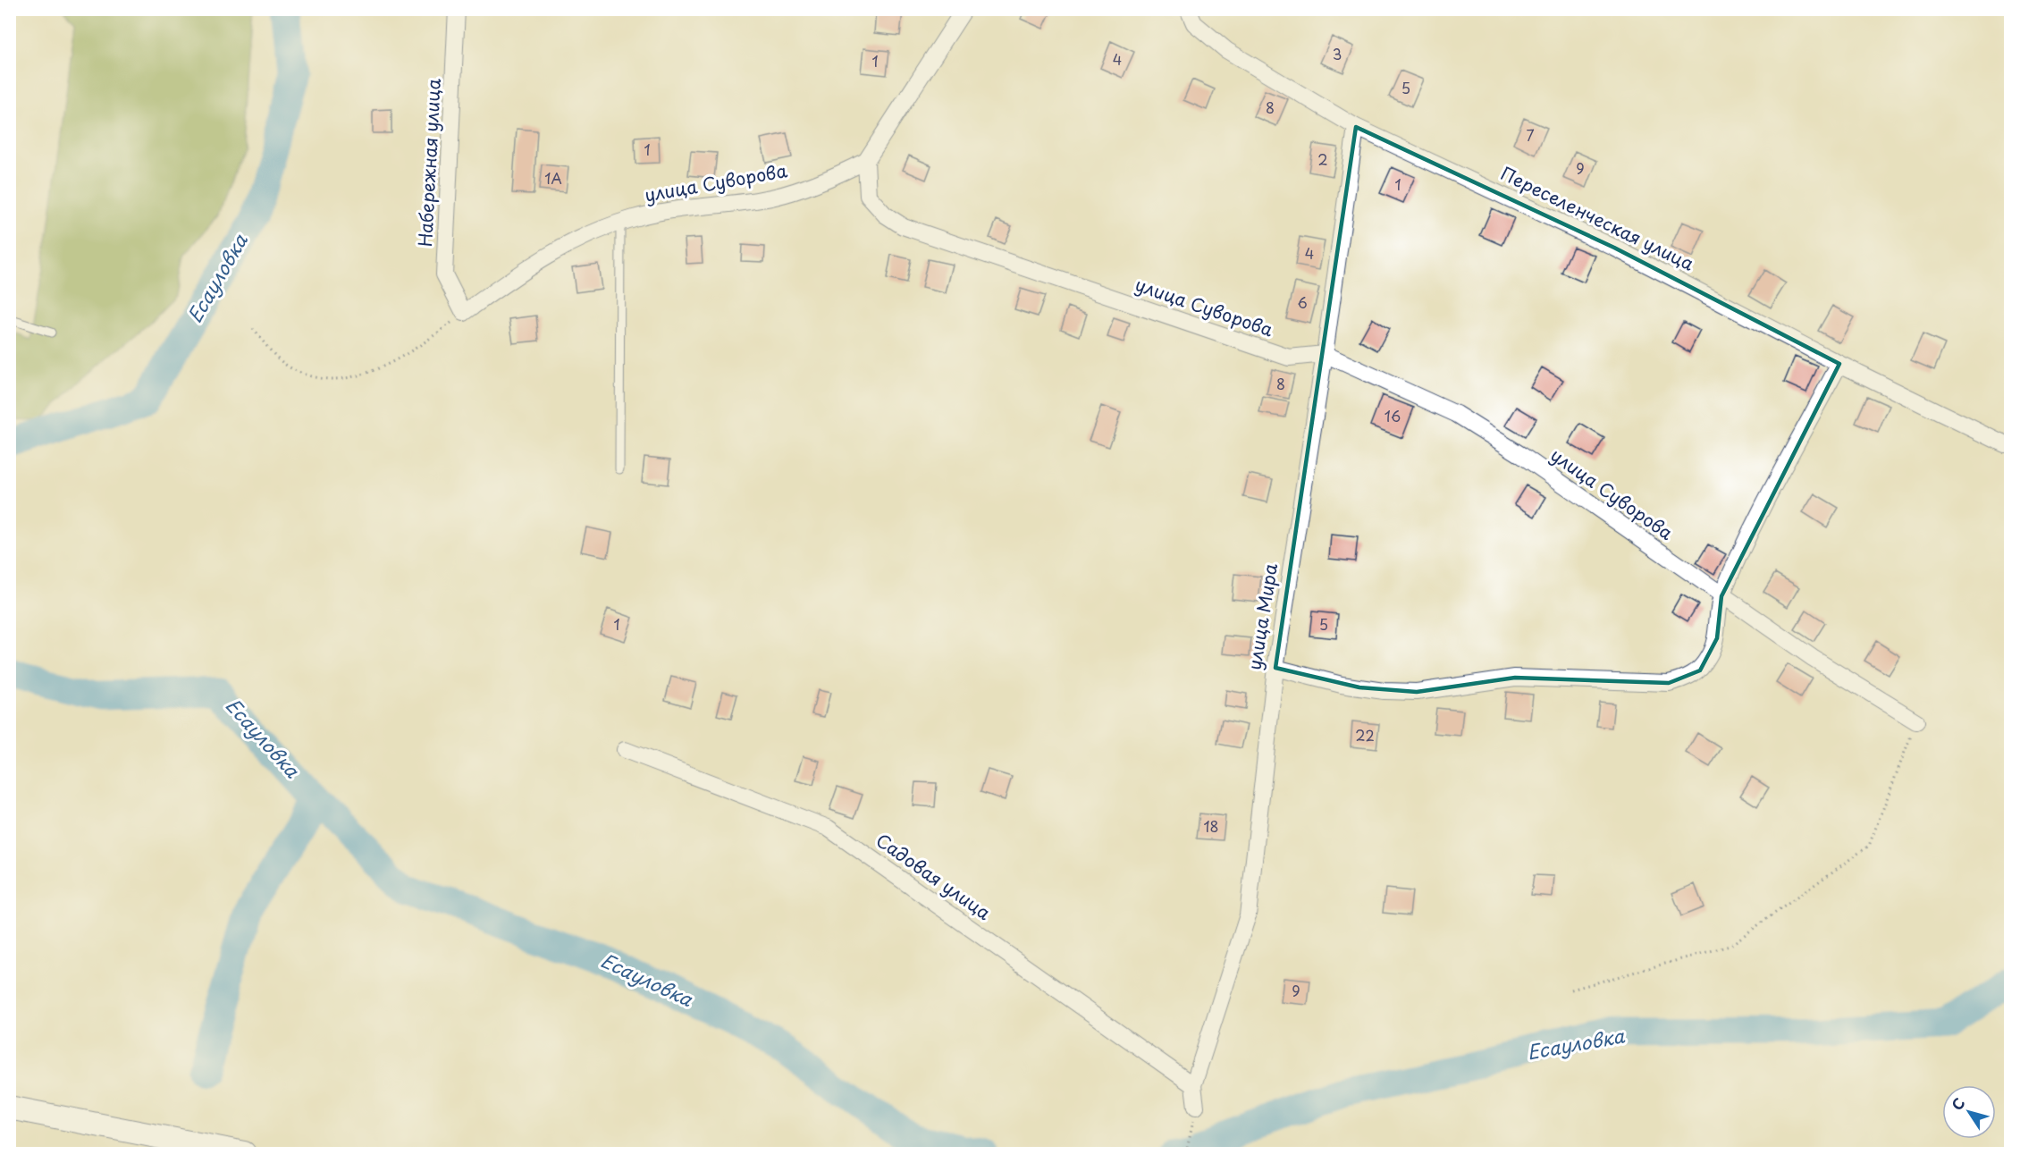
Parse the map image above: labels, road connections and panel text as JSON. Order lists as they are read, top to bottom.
{
  "streets": {
    "street": [
      "Набережная улица",
      "улица Суворова",
      "Переселенческая улица",
      "улица Мира",
      "Садовая улица"
    ]
  },
  "crossings": [
    ["Набережная улица", "улица Суворова"],
    ["улица Суворова", "улица Мира"],
    ["Переселенческая улица", "улица Мира"],
    ["улица Мира", "Садовая улица"]
  ],
  "water": ["Есауловка"],
  "house_numbers": [
    "3",
    "4",
    "1",
    "5",
    "8",
    "7",
    "1",
    "2",
    "9",
    "1А",
    "1",
    "4",
    "6",
    "8",
    "16",
    "1",
    "5",
    "22",
    "18",
    "9"
  ],
  "north": "top left"
}
